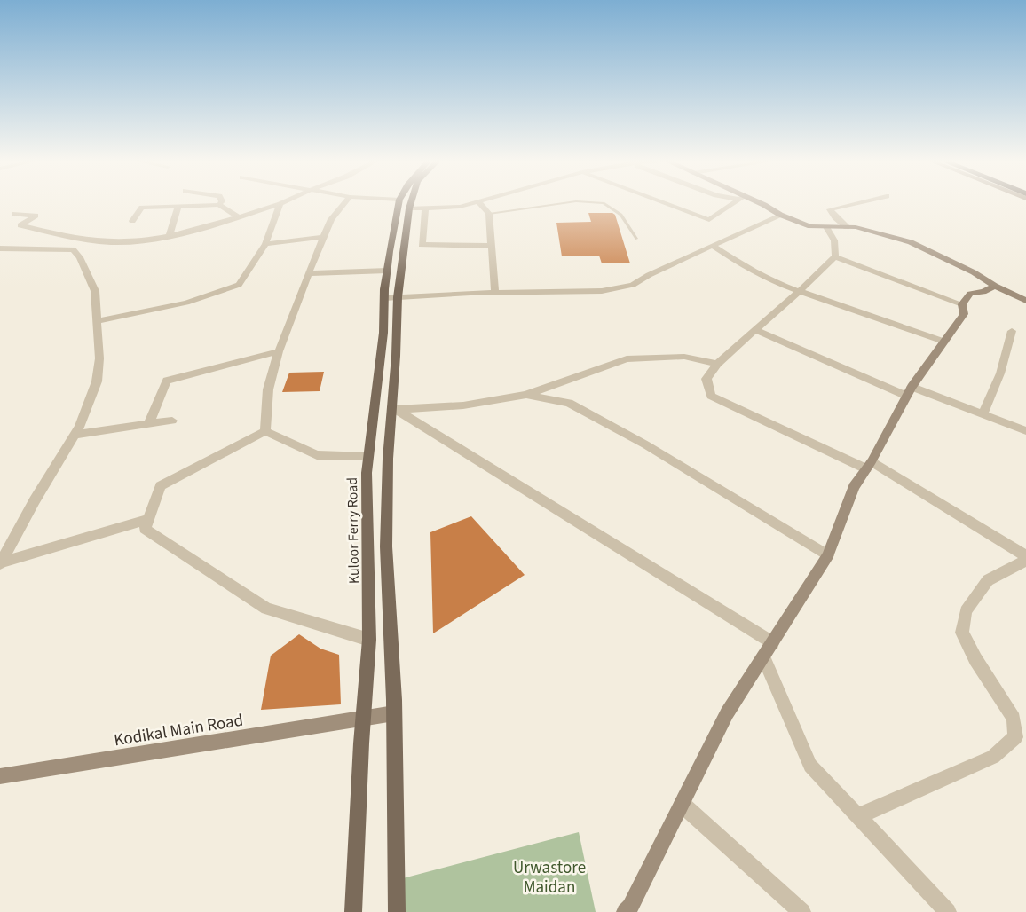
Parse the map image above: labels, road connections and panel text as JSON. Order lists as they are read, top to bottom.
{
  "streets": {
    "main road": ["Kuloor Ferry Road"],
    "street": ["Kodikal Main Road"]
  },
  "crossings": [
    ["Kuloor Ferry Road", "Kodikal Main Road"]
  ],
  "parks": ["Urwastore Maidan"]
}
